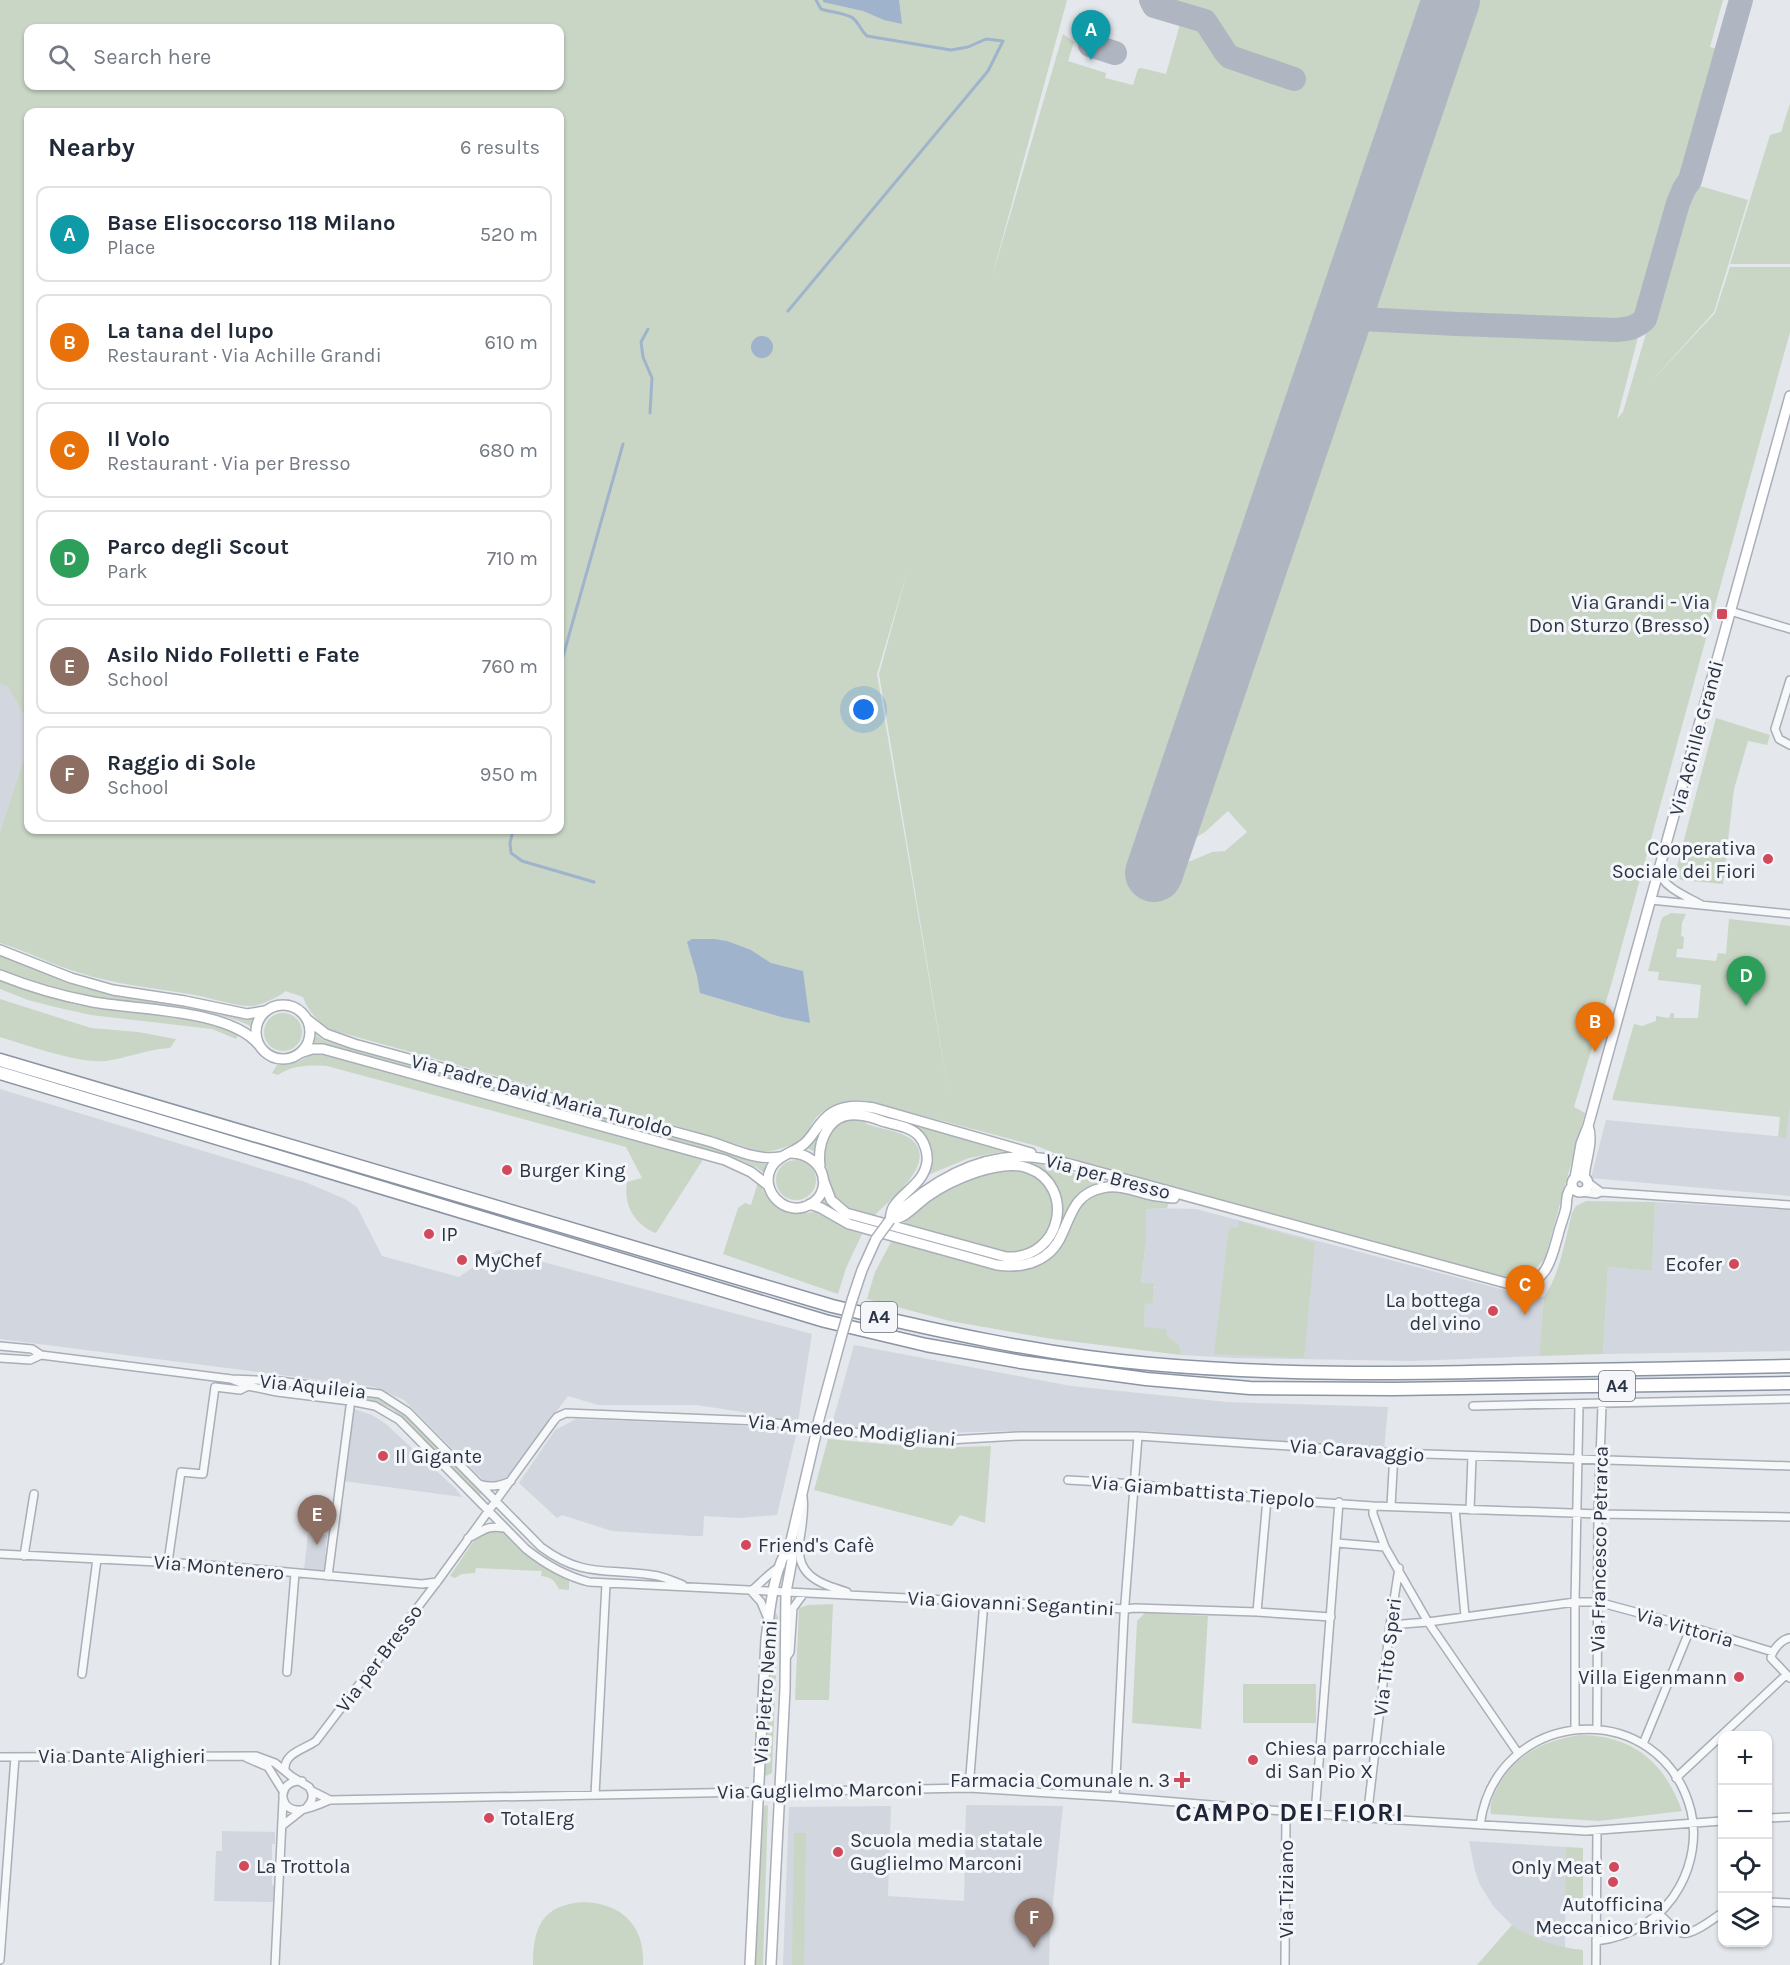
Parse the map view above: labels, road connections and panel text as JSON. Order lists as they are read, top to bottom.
{
  "streets": {
    "highway": ["A4"],
    "street": [
      "Via Achille Grandi",
      "Via Padre David Maria Turoldo",
      "Via per Bresso",
      "Via Aquileia",
      "Via Amedeo Modigliani",
      "Via Caravaggio",
      "Via Giambattista Tiepolo",
      "Via Francesco Petrarca",
      "Via Montenero",
      "Via Giovanni Segantini",
      "Via Vittoria",
      "Via Tito Speri",
      "Via Pietro Nenni",
      "Via Dante Alighieri",
      "Via Guglielmo Marconi",
      "Via Tiziano"
    ]
  },
  "crossings": [
    ["Via Achille Grandi", "Via per Bresso"],
    ["Via per Bresso", "Via Aquileia"],
    ["Via per Bresso", "Via Amedeo Modigliani"],
    ["Via per Bresso", "Via Montenero"],
    ["Via per Bresso", "Via Giovanni Segantini"],
    ["Via per Bresso", "Via Pietro Nenni"],
    ["Via per Bresso", "Via Dante Alighieri"],
    ["Via Aquileia", "Via Giovanni Segantini"],
    ["Via Amedeo Modigliani", "Via Caravaggio"],
    ["Via Caravaggio", "Via Francesco Petrarca"],
    ["Via Giambattista Tiepolo", "Via Francesco Petrarca"],
    ["Via Francesco Petrarca", "Via Vittoria"],
    ["Via Giovanni Segantini", "Via Pietro Nenni"],
    ["Via Vittoria", "Via Tito Speri"],
    ["Via Tito Speri", "Via Guglielmo Marconi"],
    ["Via Pietro Nenni", "Via Guglielmo Marconi"],
    ["Via Dante Alighieri", "Via Guglielmo Marconi"],
    ["Via Guglielmo Marconi", "Via Tiziano"]
  ],
  "districts": ["CAMPO DEI FIORI"],
  "places": {
    "transit": ["Via Grandi - Via Don Sturzo (Bresso)"],
    "other": [
      "Cooperativa Sociale dei Fiori",
      "Burger King",
      "IP",
      "MyChef",
      "Ecofer",
      "La bottega del vino",
      "Il Gigante",
      "Friend's Cafè",
      "Villa Eigenmann",
      "Chiesa parrocchiale di San Pio X",
      "TotalErg",
      "Scuola media statale Guglielmo Marconi",
      "La Trottola",
      "Only Meat",
      "Autofficina Meccanico Brivio"
    ],
    "health": ["Farmacia Comunale n. 3"]
  },
  "page": {
    "pins": [
      "A",
      "D",
      "B",
      "C",
      "E",
      "F"
    ],
    "search": "Search here",
    "heading": ["Nearby", "6 results"],
    "list": [
      {
        "mark": "A",
        "name": "Base Elisoccorso 118 Milano",
        "note": "Place",
        "value": "520 m"
      },
      {
        "mark": "B",
        "name": "La tana del lupo",
        "note": "Restaurant · Via Achille Grandi",
        "value": "610 m"
      },
      {
        "mark": "C",
        "name": "Il Volo",
        "note": "Restaurant · Via per Bresso",
        "value": "680 m"
      },
      {
        "mark": "D",
        "name": "Parco degli Scout",
        "note": "Park",
        "value": "710 m"
      },
      {
        "mark": "E",
        "name": "Asilo Nido Folletti e Fate",
        "note": "School",
        "value": "760 m"
      },
      {
        "mark": "F",
        "name": "Raggio di Sole",
        "note": "School",
        "value": "950 m"
      }
    ],
    "map_buttons": ["+", "−"]
  }
}
